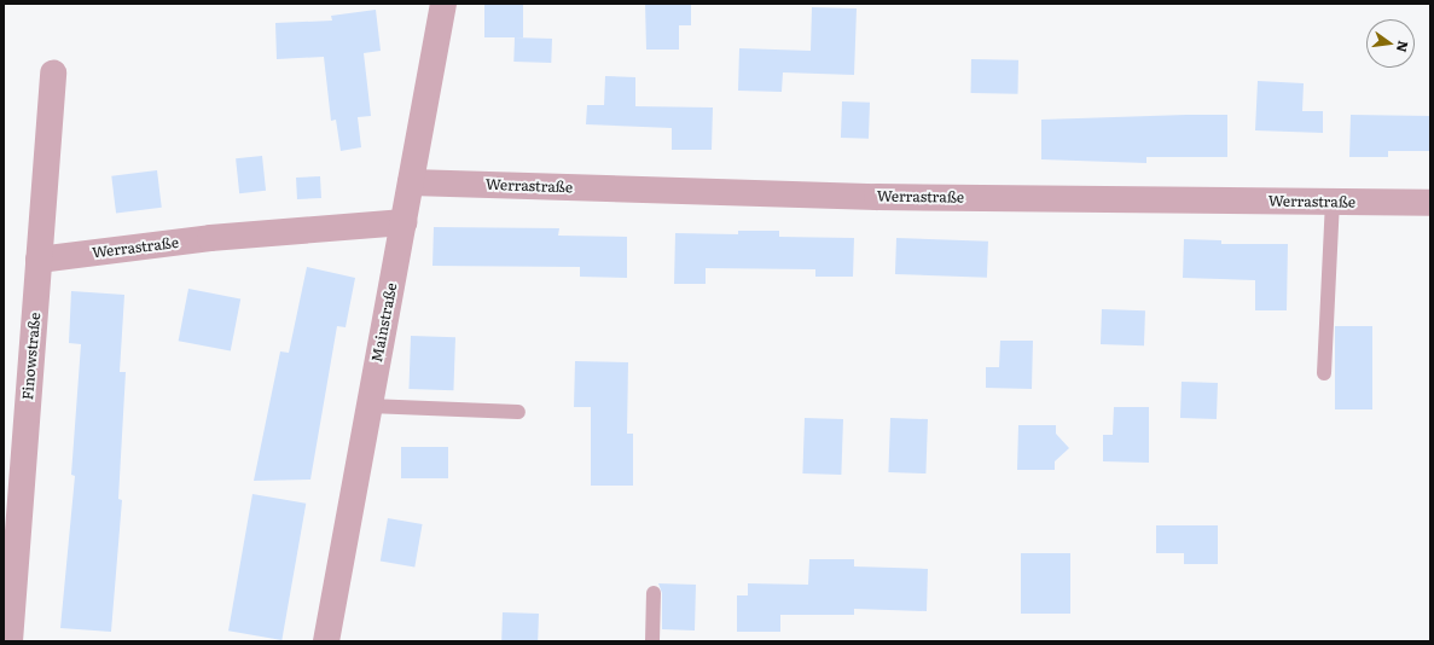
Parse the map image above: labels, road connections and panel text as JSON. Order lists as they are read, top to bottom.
{
  "streets": {
    "street": ["Werrastraße", "Mainstraße", "Finowstraße"]
  },
  "crossings": [
    ["Werrastraße", "Mainstraße"],
    ["Werrastraße", "Finowstraße"]
  ],
  "north": "right"
}
